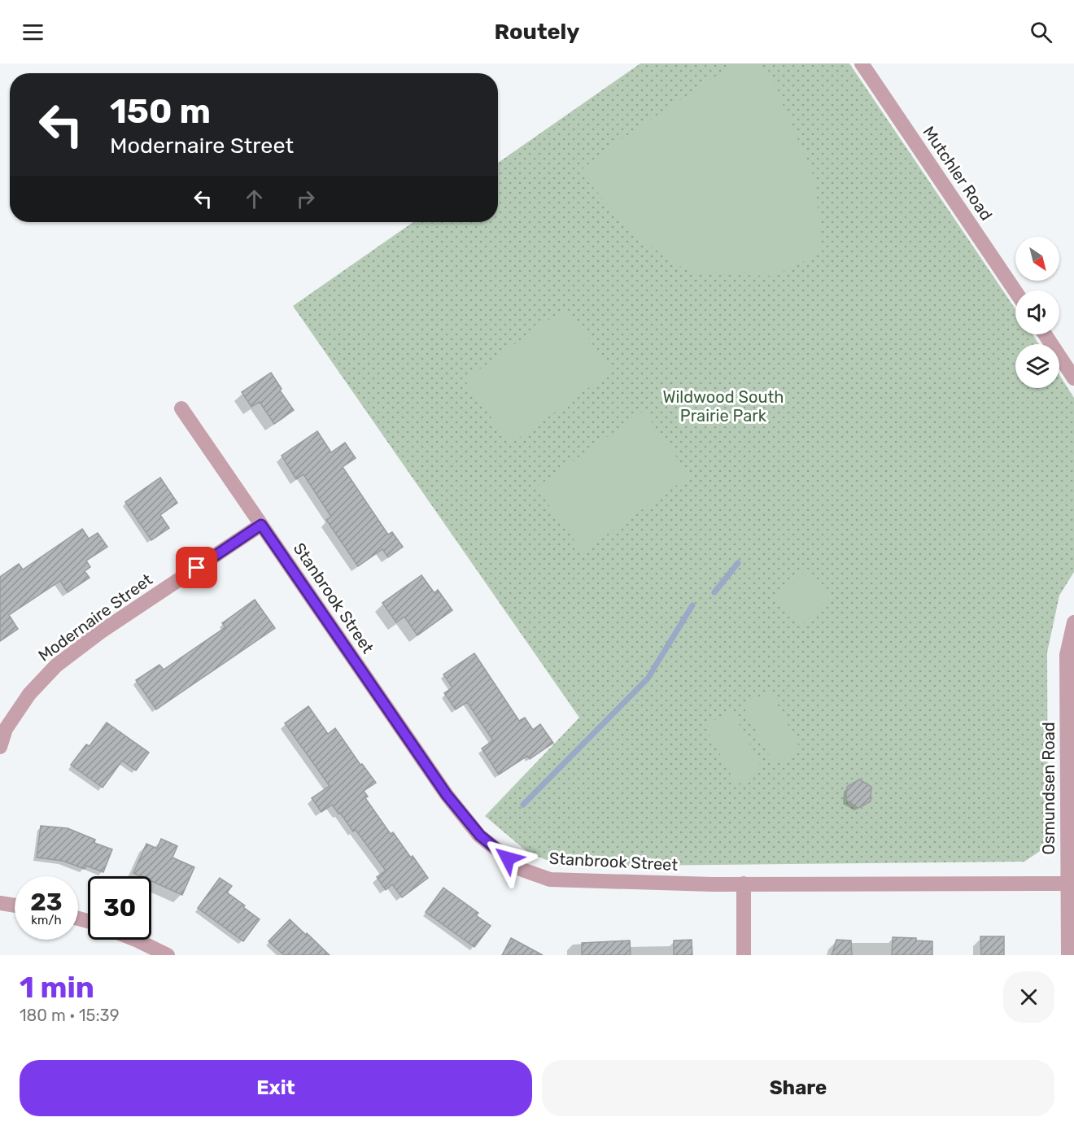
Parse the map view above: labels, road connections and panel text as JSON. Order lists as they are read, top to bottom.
{
  "streets": {
    "street": [
      "Mutchler Road",
      "Stanbrook Street",
      "Modernaire Street",
      "Osmundsen Road"
    ]
  },
  "crossings": [
    ["Stanbrook Street", "Modernaire Street"],
    ["Stanbrook Street", "Osmundsen Road"]
  ],
  "parks": ["Wildwood South Prairie Park"],
  "north": "bottom right",
  "page": {
    "header": "Routely",
    "turn": ["150 m", "Modernaire Street"],
    "speed": "23 km/h",
    "limit": "30",
    "heading": ["1 min", "180 m · 15:39"],
    "buttons": ["Exit", "Share"]
  }
}
